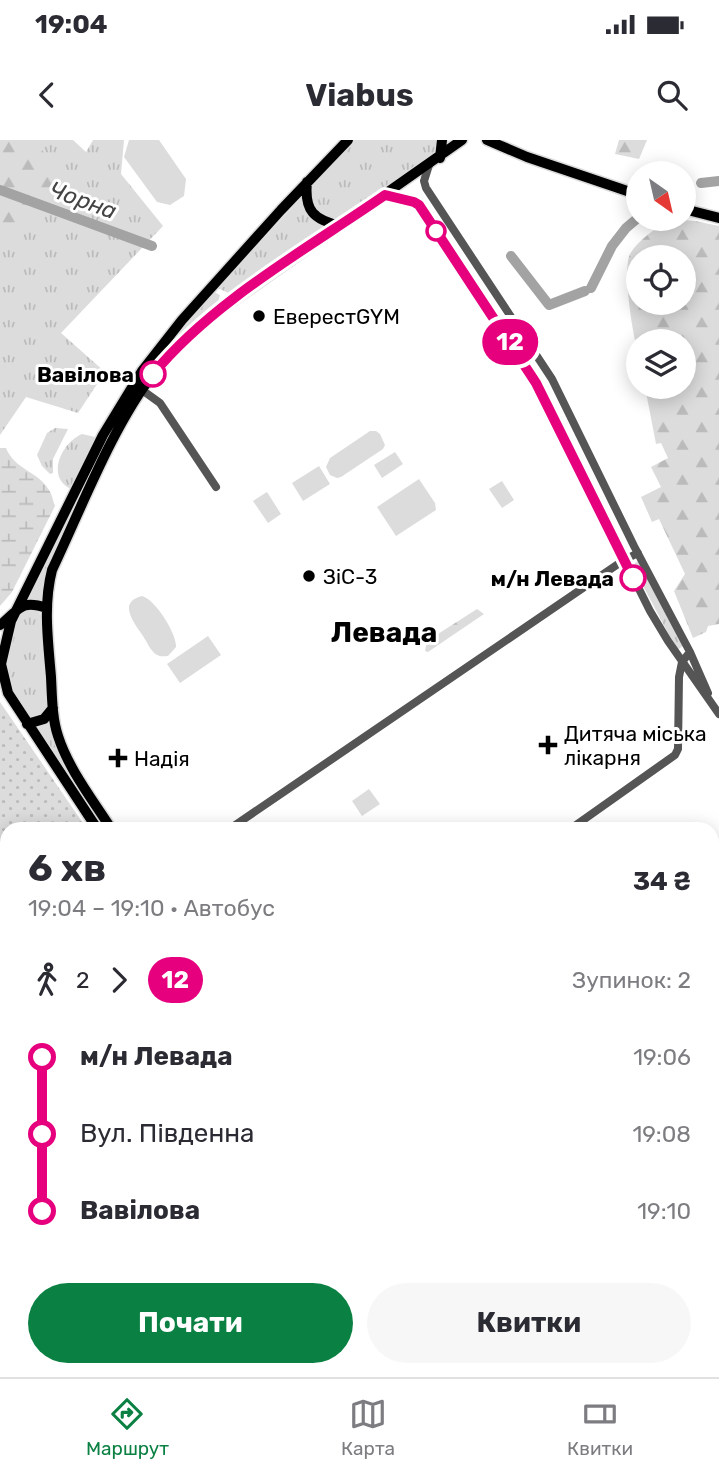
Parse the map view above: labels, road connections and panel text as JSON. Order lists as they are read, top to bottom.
{
  "districts": ["Левада"],
  "water": ["Чорна"],
  "places": {
    "other": [
      "ЕверестGYM",
      "Вавілова",
      "ЗіС-3",
      "м/н Левада"
    ],
    "health": ["Дитяча міська лікарня", "Надія"]
  },
  "lines": ["bus line 12"],
  "north": "bottom right",
  "page": {
    "status": "19:04",
    "header": "Viabus",
    "on_map": "12",
    "heading": ["6 хв", "19:04 – 19:10 · Автобус", "34 ₴"],
    "legs": ["2", "12", "Зупинок: 2"],
    "list": [
      {
        "name": "м/н Левада",
        "value": "19:06"
      },
      {
        "name": "Вул. Південна",
        "value": "19:08"
      },
      {
        "name": "Вавілова",
        "value": "19:10"
      }
    ],
    "buttons": ["Почати", "Квитки"],
    "tabs": ["Маршрут", "Карта", "Квитки"]
  }
}
